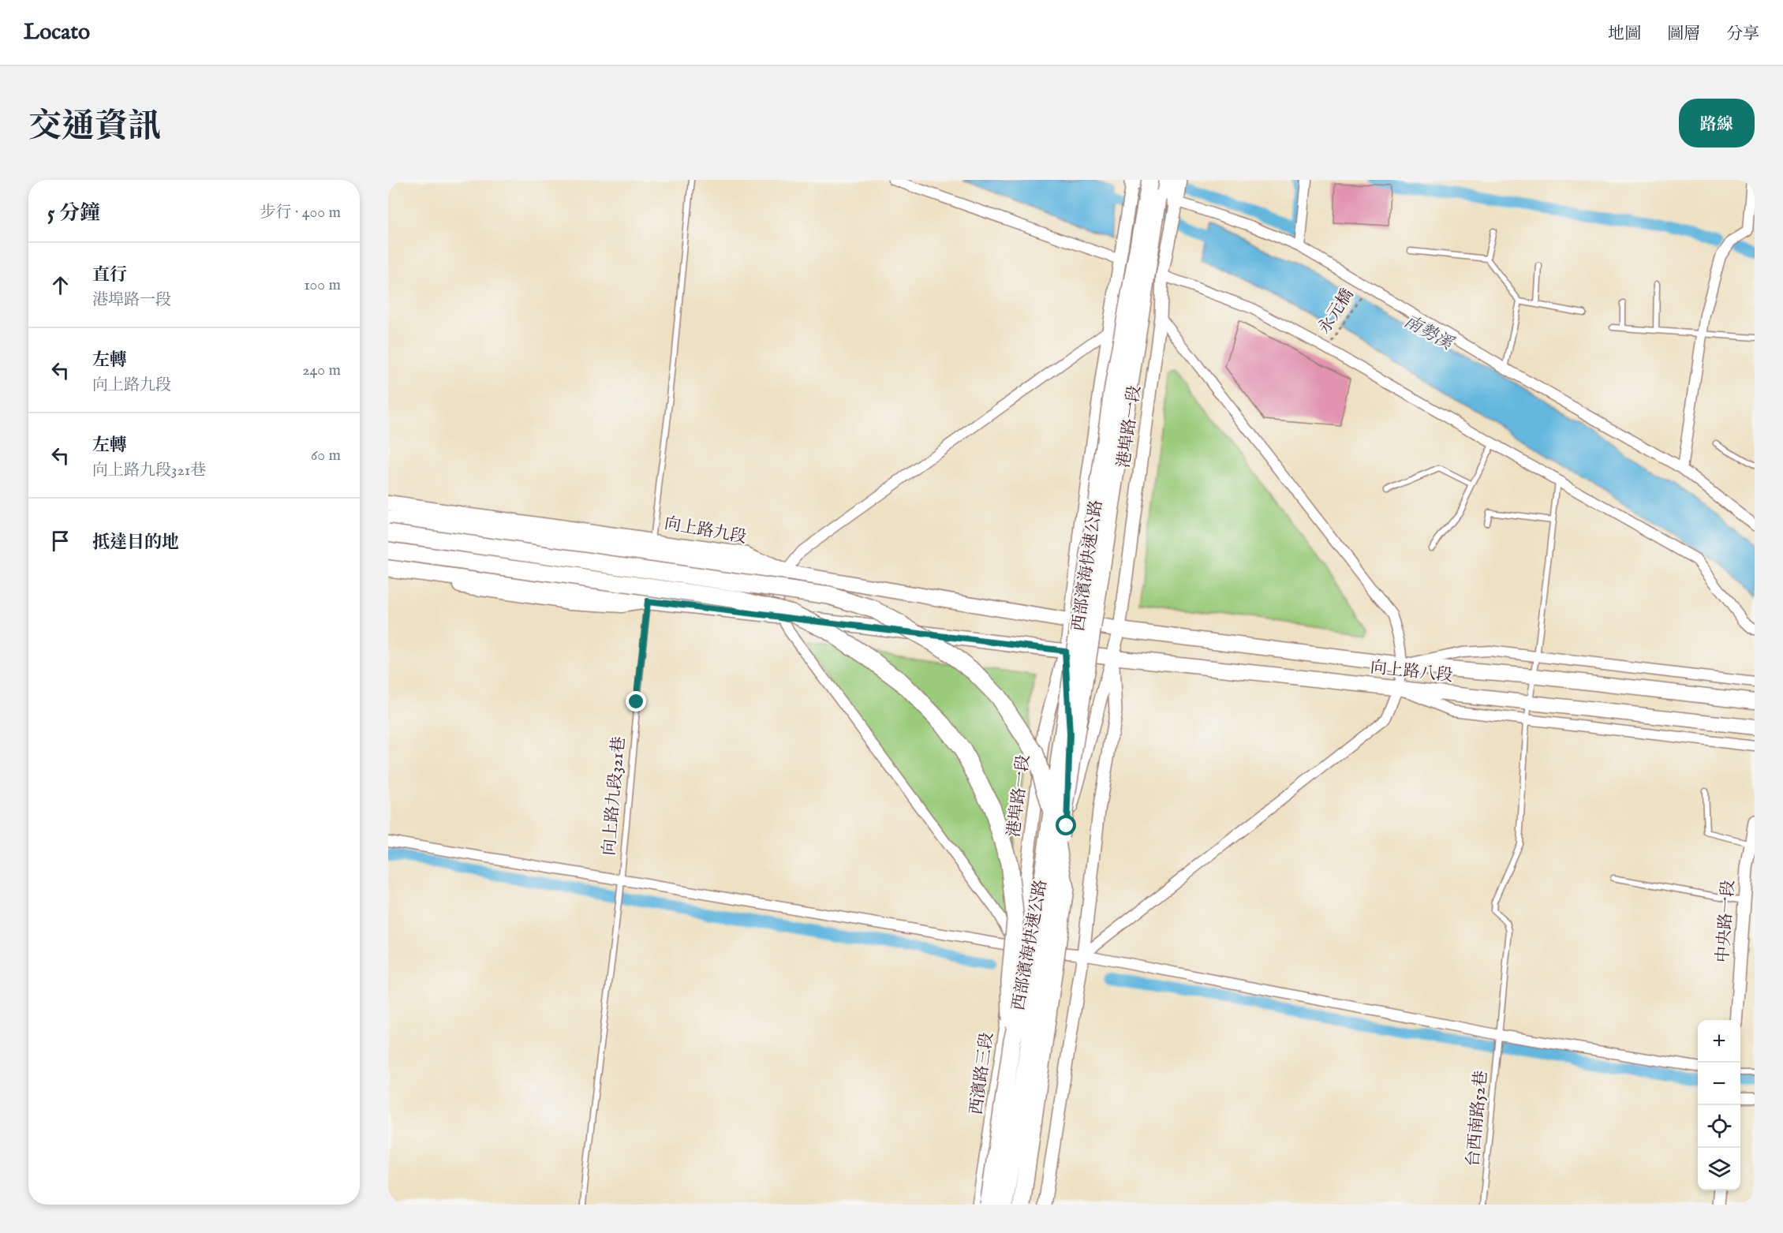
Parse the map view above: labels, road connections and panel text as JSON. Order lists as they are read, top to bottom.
{
  "streets": {
    "highway": ["西部濱海快速公路"],
    "main road": ["向上路九段", "向上路八段"],
    "street": ["港埠路一段", "中央路一段", "西濱路三段"],
    "lane": ["向上路九段321巷", "台西南路52巷"],
    "path": ["永元橋"]
  },
  "crossings": [
    ["港埠路一段", "向上路八段"],
    ["港埠路一段", "西濱路三段"],
    ["向上路九段", "向上路九段321巷"]
  ],
  "water": ["南勢溪"],
  "page": {
    "header": "Locato",
    "nav": ["地圖", "圖層", "分享"],
    "title": "交通資訊",
    "buttons": "路線",
    "heading": ["5 分鐘", "步行 · 400 m"],
    "list": [
      ["直行", "港埠路一段", "100 m"],
      ["左轉", "向上路九段", "240 m"],
      ["左轉", "向上路九段321巷", "60 m"],
      "抵達目的地"
    ],
    "map_buttons": ["+", "−"]
  }
}
